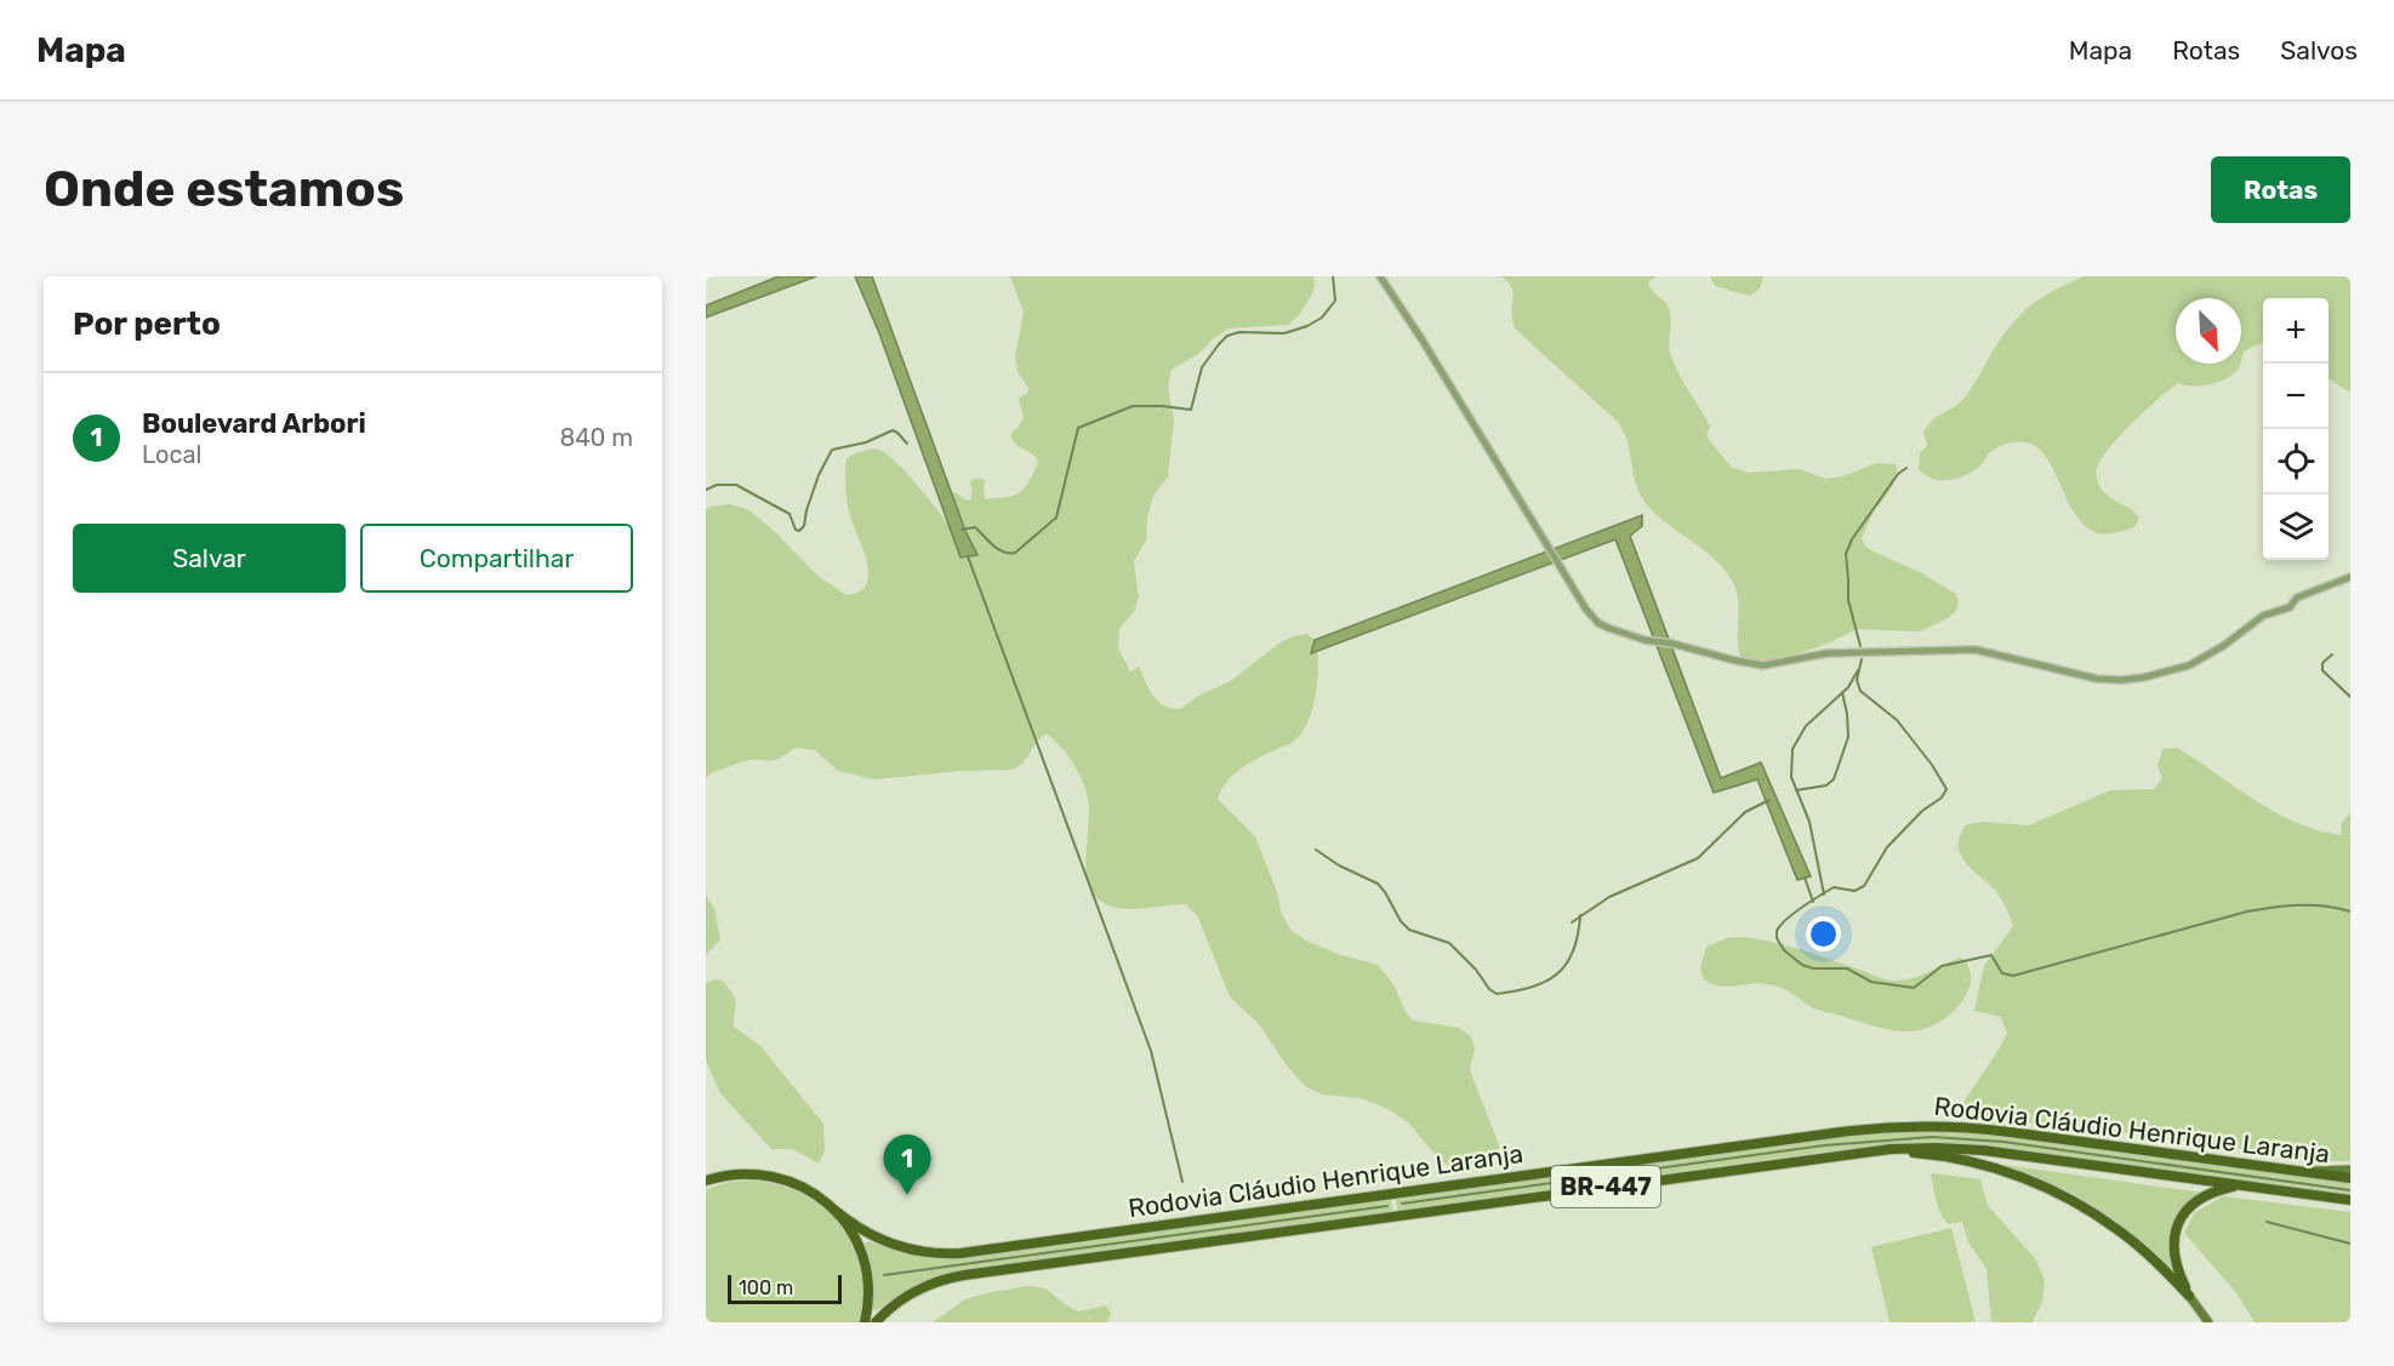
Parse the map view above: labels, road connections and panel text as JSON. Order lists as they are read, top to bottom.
{
  "streets": {
    "main road": ["Rodovia Cláudio Henrique Laranja", "BR-447"]
  },
  "crossings": [
    ["Rodovia Cláudio Henrique Laranja", "BR-447"]
  ],
  "scale_bar": "100 m",
  "north": "bottom right",
  "page": {
    "header": "Mapa",
    "nav": ["Mapa", "Rotas", "Salvos"],
    "buttons": [
      "Rotas",
      ["Salvar", "Compartilhar"]
    ],
    "title": "Onde estamos",
    "heading": "Por perto",
    "map_buttons": ["+", "−"],
    "list": [
      {
        "mark": "1",
        "name": "Boulevard Arbori",
        "note": "Local",
        "value": "840 m"
      }
    ],
    "pins": "1",
    "scale": "100 m"
  }
}
